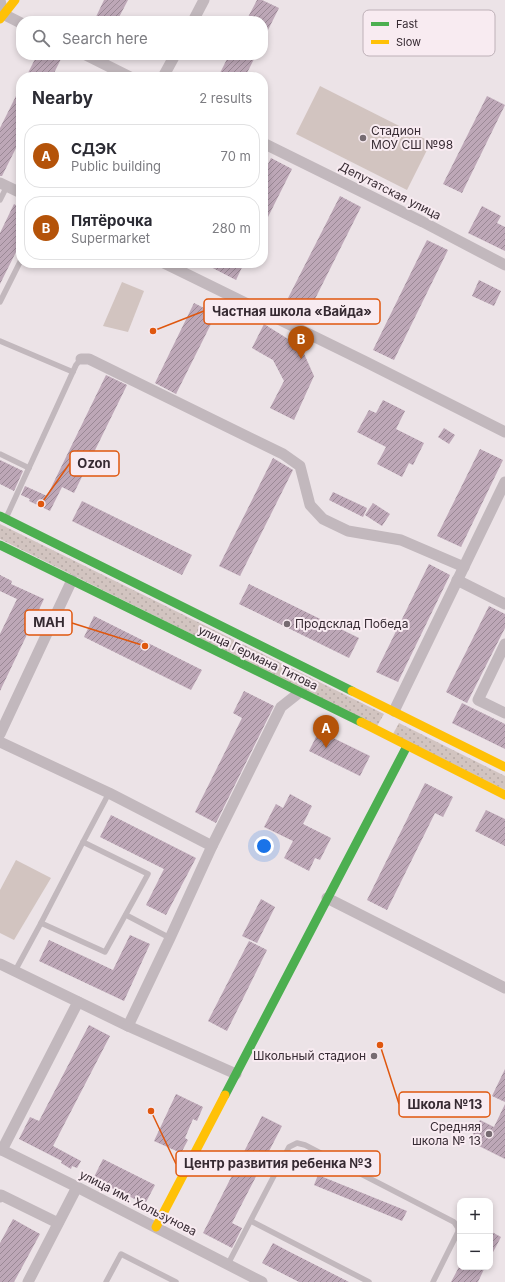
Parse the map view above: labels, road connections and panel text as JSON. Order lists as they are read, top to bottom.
{
  "streets": {
    "main road": ["улица Германа Титова"],
    "street": ["Депутатская улица", "улица им. Хользунова"]
  },
  "places": [
    "Стадион МОУ СШ №98",
    "Частная школа «Вайда»",
    "Ozon",
    "Продсклад Победа",
    "МАН",
    "Школа №13",
    "Школьный стадион",
    "Центр развития ребенка №3",
    "Средняя школа № 13"
  ],
  "legend": ["Fast", "Slow"],
  "page": {
    "search": "Search here",
    "heading": ["Nearby", "2 results"],
    "list": [
      {
        "mark": "A",
        "name": "СДЭК",
        "note": "Public building",
        "value": "70 m"
      },
      {
        "mark": "B",
        "name": "Пятёрочка",
        "note": "Supermarket",
        "value": "280 m"
      }
    ],
    "pins": ["B", "A"],
    "map_buttons": ["+", "−"]
  }
}
